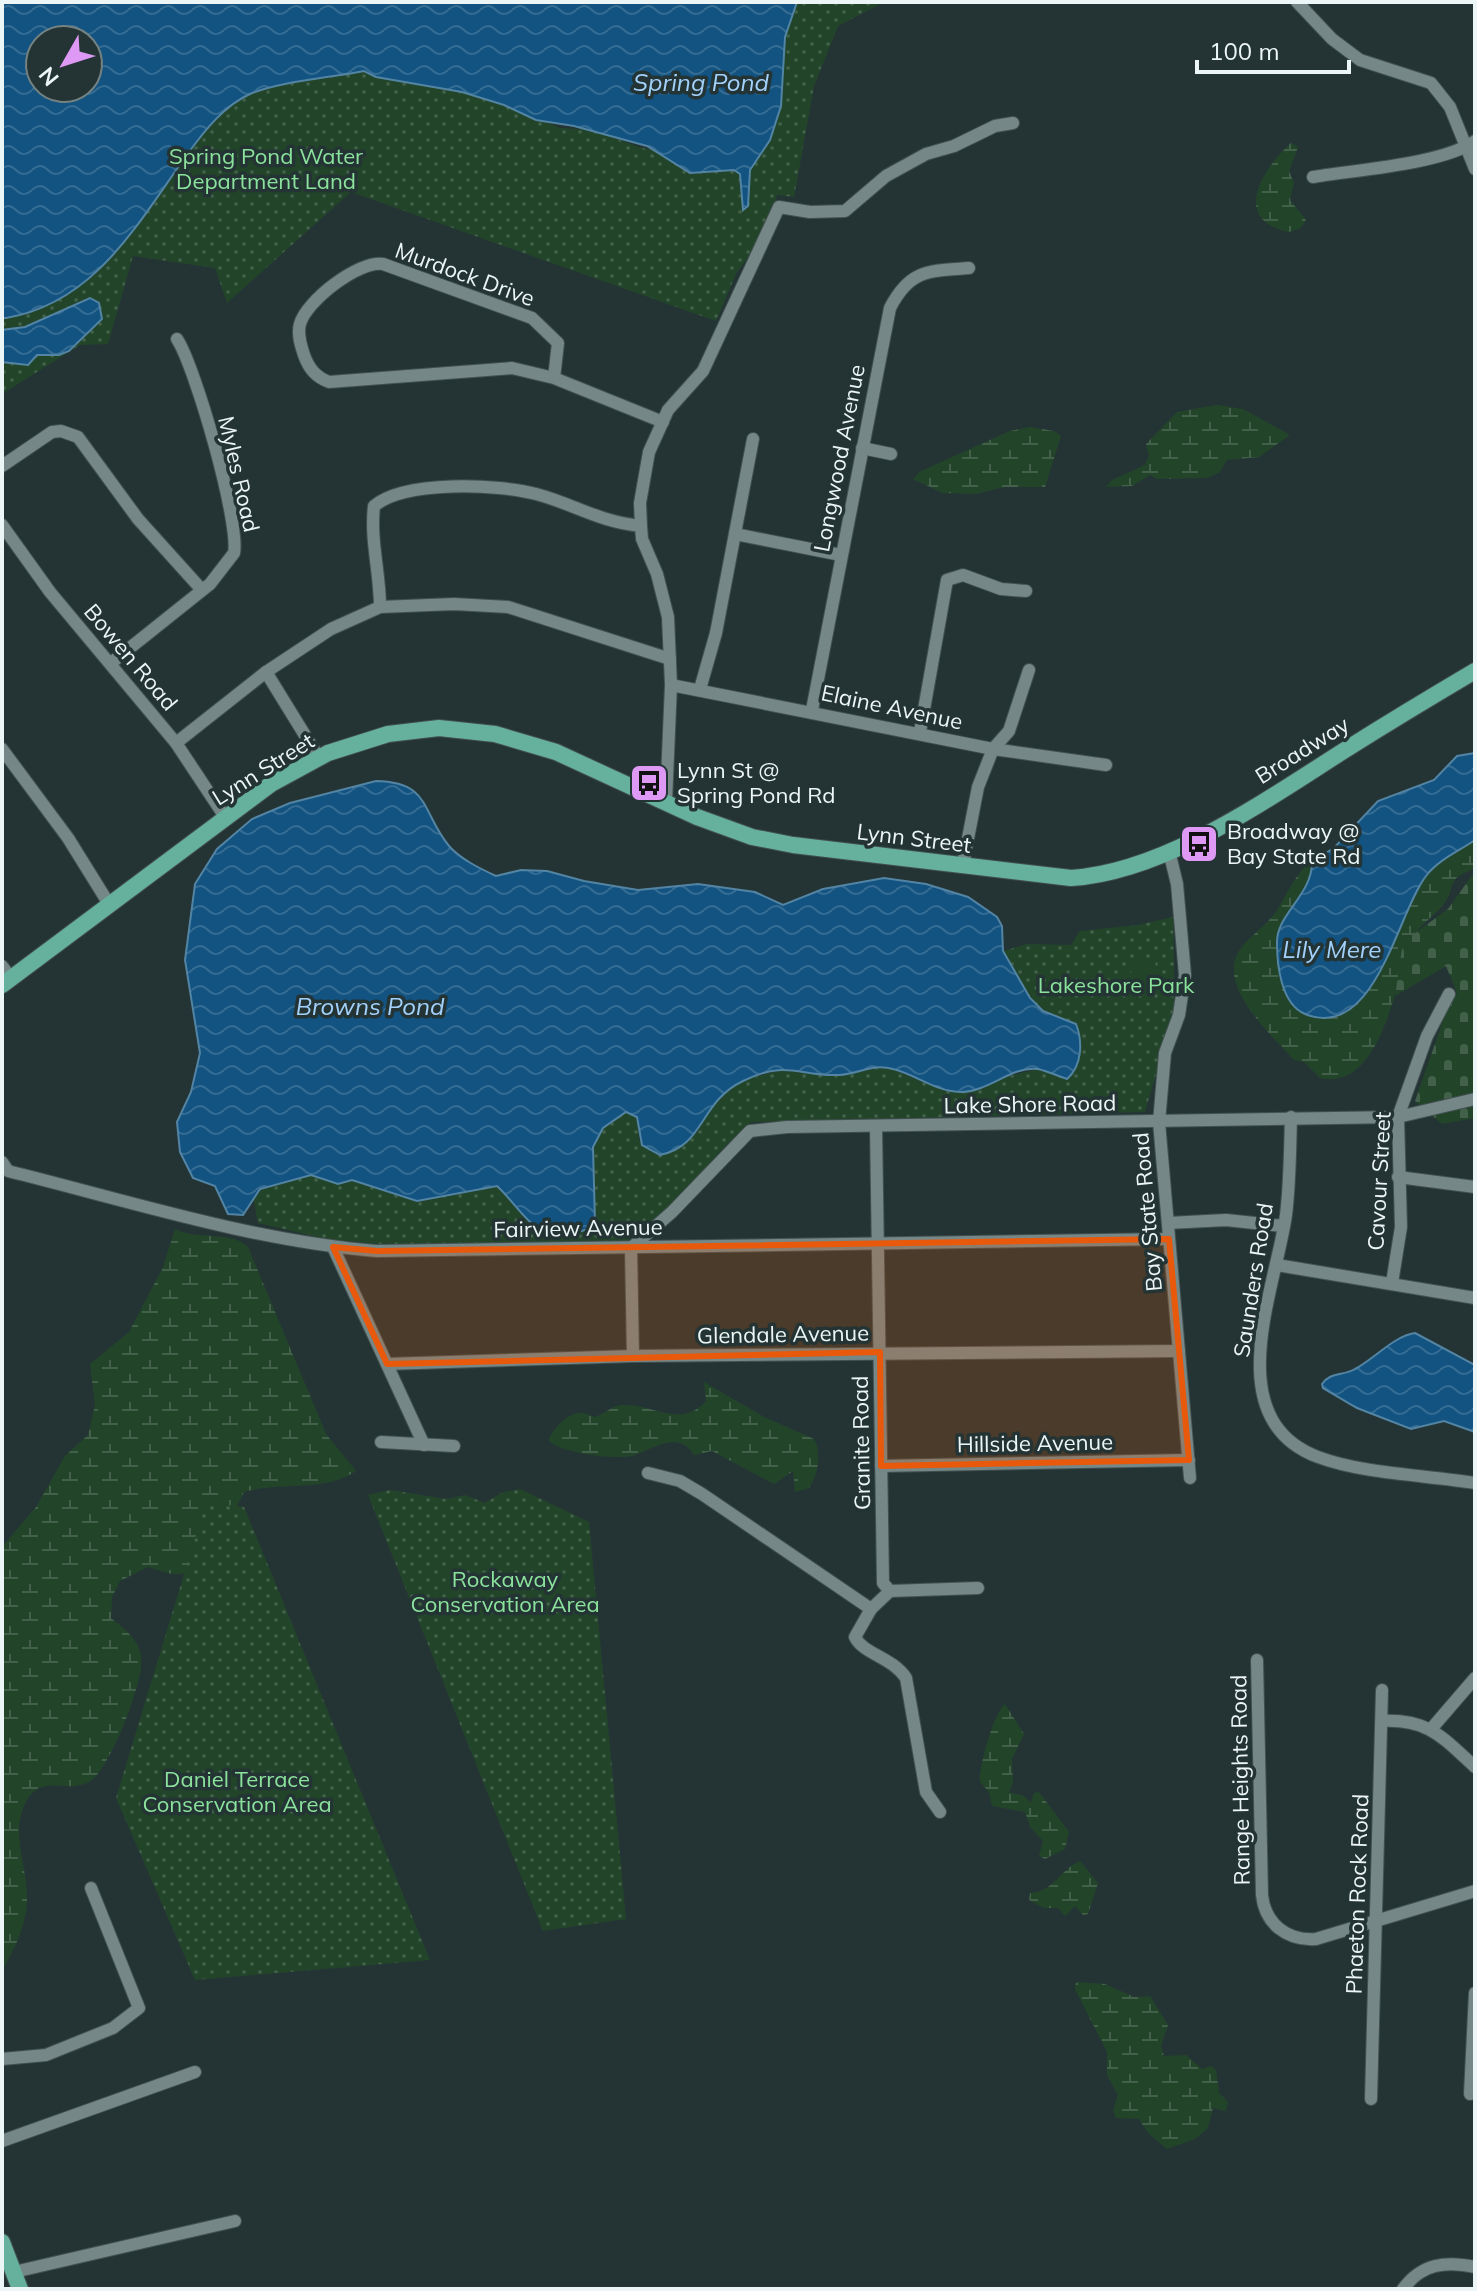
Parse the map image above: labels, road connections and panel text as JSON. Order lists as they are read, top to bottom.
{
  "streets": {
    "main road": ["Broadway", "Lynn Street"],
    "street": [
      "Murdock Drive",
      "Longwood Avenue",
      "Myles Road",
      "Bowen Road",
      "Elaine Avenue",
      "Lake Shore Road",
      "Cavour Street",
      "Bay State Road",
      "Fairview Avenue",
      "Saunders Road",
      "Glendale Avenue",
      "Granite Road",
      "Hillside Avenue",
      "Range Heights Road",
      "Phaeton Rock Road"
    ]
  },
  "crossings": [
    ["Longwood Avenue", "Elaine Avenue"],
    ["Myles Road", "Bowen Road"],
    ["Bowen Road", "Lynn Street"],
    ["Broadway", "Lynn Street"],
    ["Broadway", "Bay State Road"],
    ["Lake Shore Road", "Cavour Street"],
    ["Lake Shore Road", "Bay State Road"],
    ["Lake Shore Road", "Fairview Avenue"],
    ["Lake Shore Road", "Saunders Road"],
    ["Lake Shore Road", "Granite Road"],
    ["Bay State Road", "Fairview Avenue"],
    ["Bay State Road", "Glendale Avenue"],
    ["Bay State Road", "Hillside Avenue"],
    ["Fairview Avenue", "Granite Road"],
    ["Glendale Avenue", "Granite Road"],
    ["Granite Road", "Hillside Avenue"],
    ["Range Heights Road", "Phaeton Rock Road"]
  ],
  "water": ["Spring Pond", "Lily Mere", "Browns Pond"],
  "parks": [
    "Spring Pond Water Department Land",
    "Lakeshore Park",
    "Rockaway Conservation Area",
    "Daniel Terrace Conservation Area"
  ],
  "places": {
    "bus stop": ["Lynn St @ Spring Pond Rd", "Broadway @ Bay State Rd"]
  },
  "scale_bar": "100 m",
  "north": "bottom left"
}
